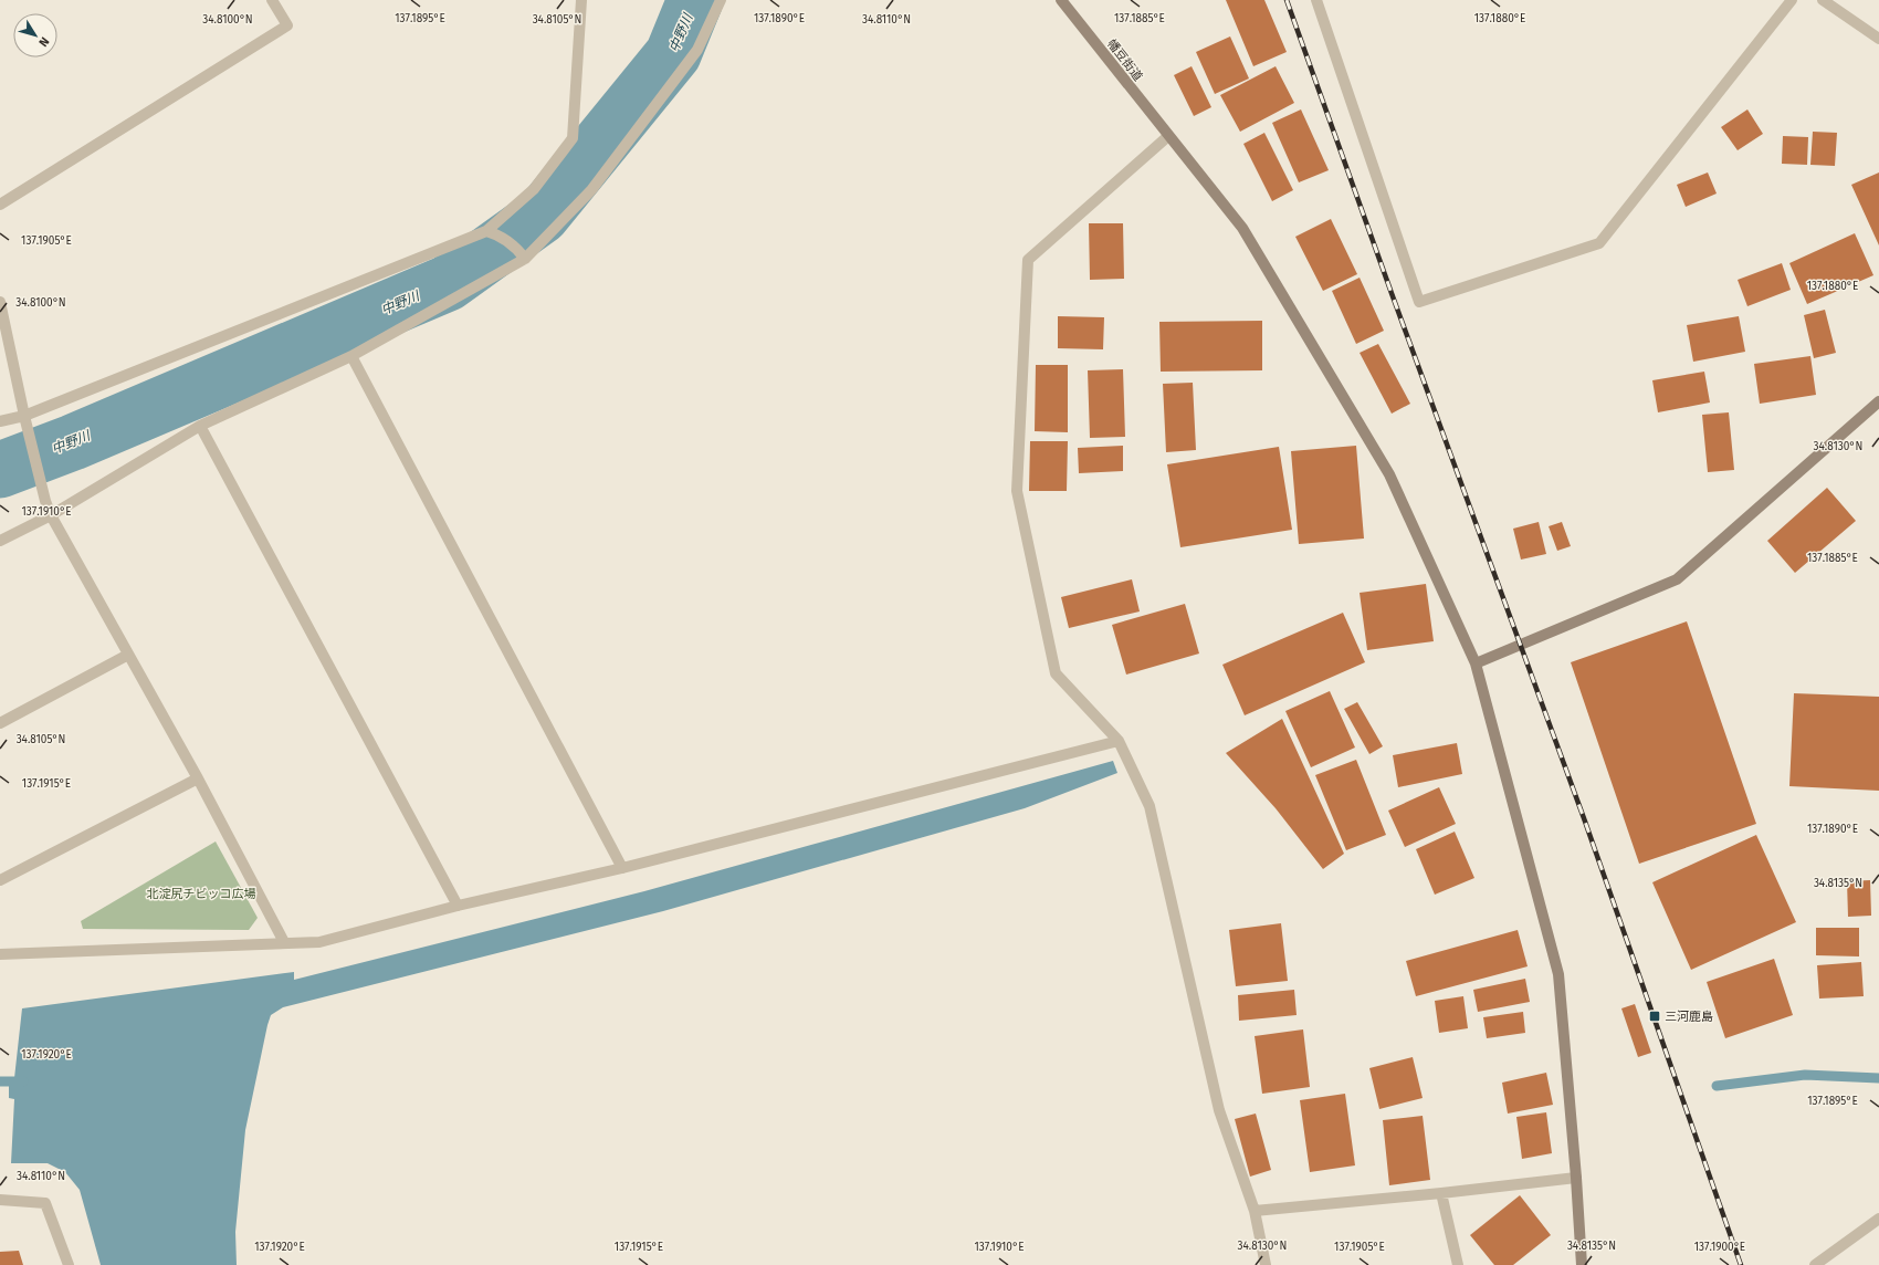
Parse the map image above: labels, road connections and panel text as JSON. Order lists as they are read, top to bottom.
{
  "streets": {
    "street": ["幡豆街道"]
  },
  "water": ["中野川"],
  "parks": ["北淀尻チビッコ広場"],
  "places": {
    "transit": ["三河鹿島"]
  },
  "north": "bottom right",
  "coordinates": [
    "137.1890°E",
    "137.1895°E",
    "137.1885°E",
    "137.1880°E",
    "34.8100°N",
    "34.8105°N",
    "34.8110°N",
    "137.1905°E",
    "34.8130°N",
    "137.1910°E",
    "137.1915°E",
    "34.8135°N",
    "137.1920°E",
    "137.1900°E"
  ]
}
